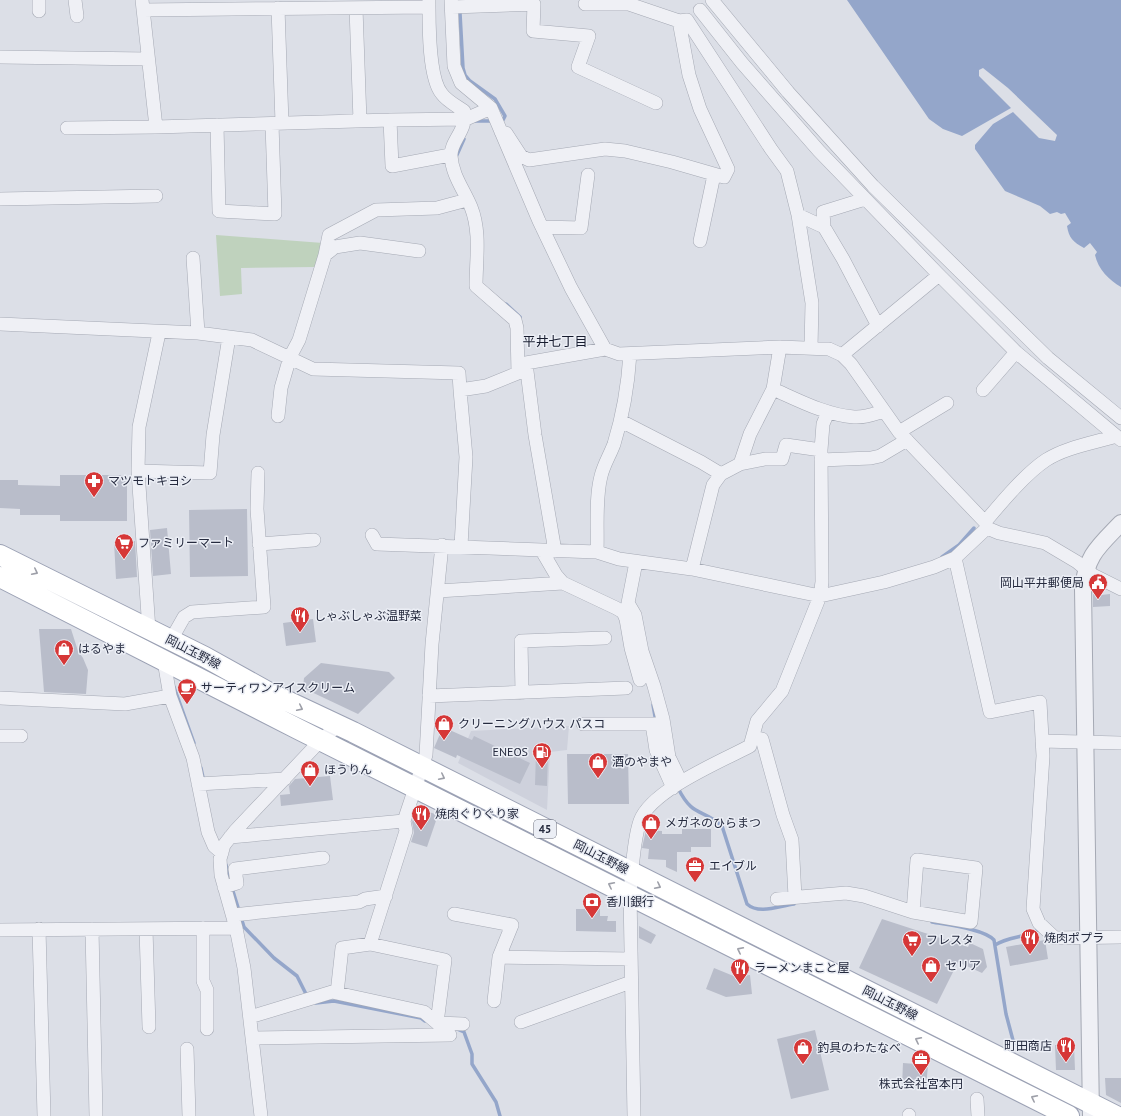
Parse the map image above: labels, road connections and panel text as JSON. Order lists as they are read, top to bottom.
{
  "streets": {
    "main road": ["岡山玉野線", "45"]
  },
  "districts": ["平井七丁目"],
  "places": {
    "pharmacy": ["マツモトキヨシ"],
    "supermarket": ["ファミリーマート", "フレスタ"],
    "public building": ["岡山平井郵便局"],
    "restaurant": [
      "しゃぶしゃぶ温野菜",
      "焼肉ぐりぐり家",
      "焼肉ポプラ",
      "ラーメンまこと屋",
      "町田商店"
    ],
    "shop": [
      "はるやま",
      "クリーニングハウス パスコ",
      "酒のやまや",
      "ほうりん",
      "メガネのひらまつ",
      "セリア",
      "釣具のわたなべ"
    ],
    "cafe": ["サーティワンアイスクリーム"],
    "fuel station": ["ENEOS"],
    "office": ["エイブル", "株式会社宮本円"],
    "bank": ["香川銀行"]
  }
}
